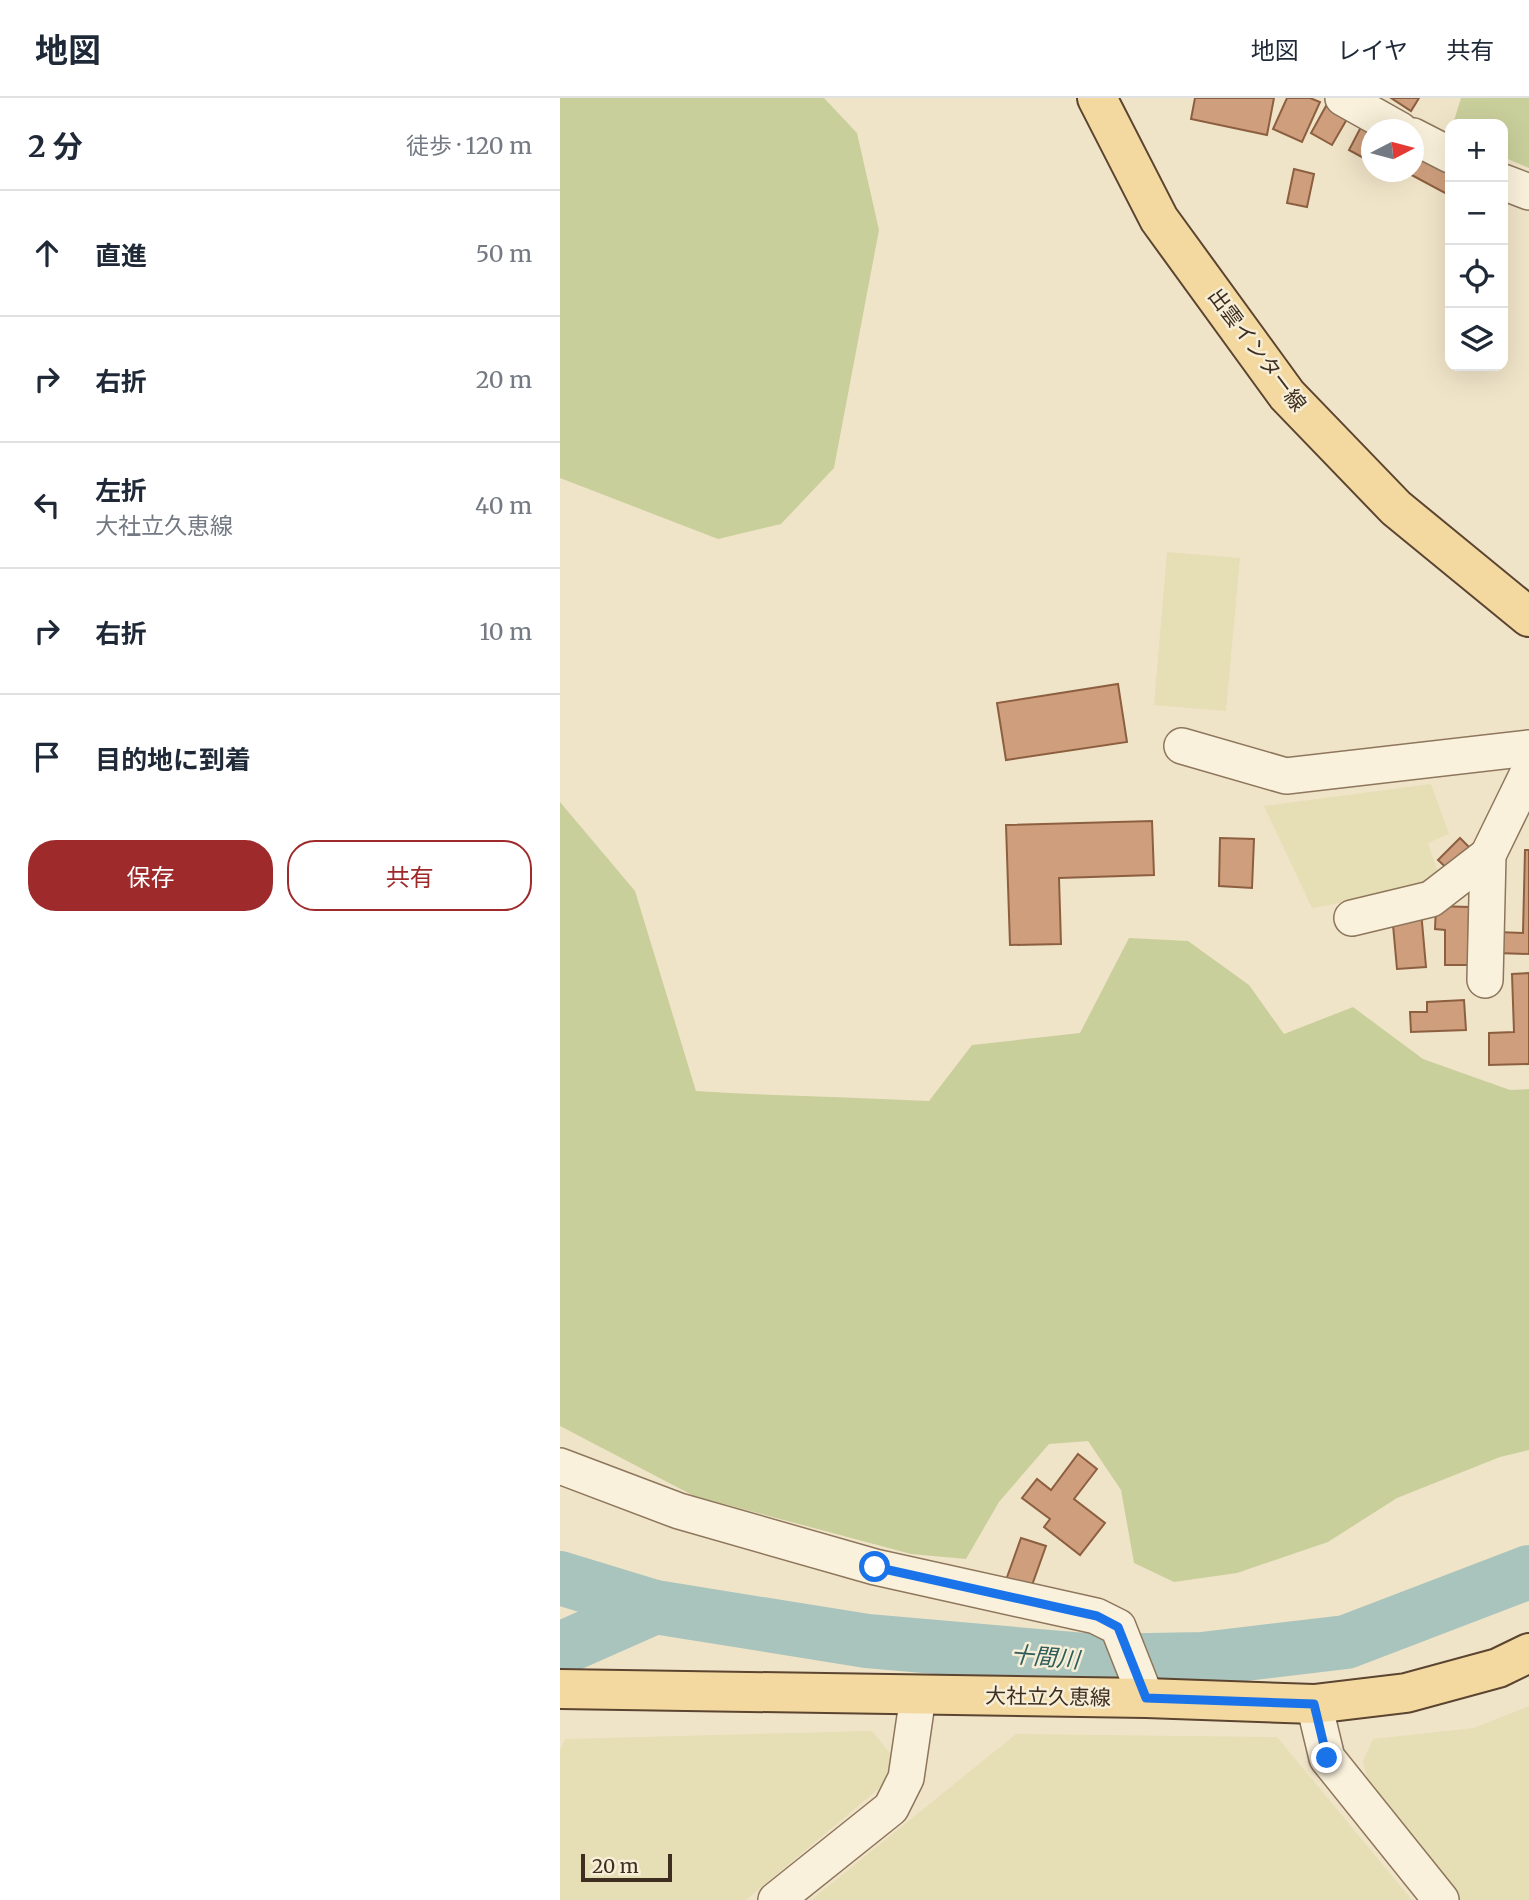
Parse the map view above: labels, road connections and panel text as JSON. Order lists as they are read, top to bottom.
{
  "streets": {
    "main road": ["出雲インター線", "大社立久恵線"]
  },
  "water": ["十間川"],
  "scale_bar": "20 m",
  "north": "right",
  "page": {
    "header": "地図",
    "nav": ["地図", "レイヤ", "共有"],
    "heading": ["2 分", "徒歩 · 120 m"],
    "map_buttons": ["+", "−"],
    "list": [
      ["直進", "50 m"],
      ["右折", "20 m"],
      ["左折", "大社立久恵線", "40 m"],
      ["右折", "10 m"],
      "目的地に到着"
    ],
    "buttons": ["保存", "共有"],
    "scale": "20 m"
  }
}
